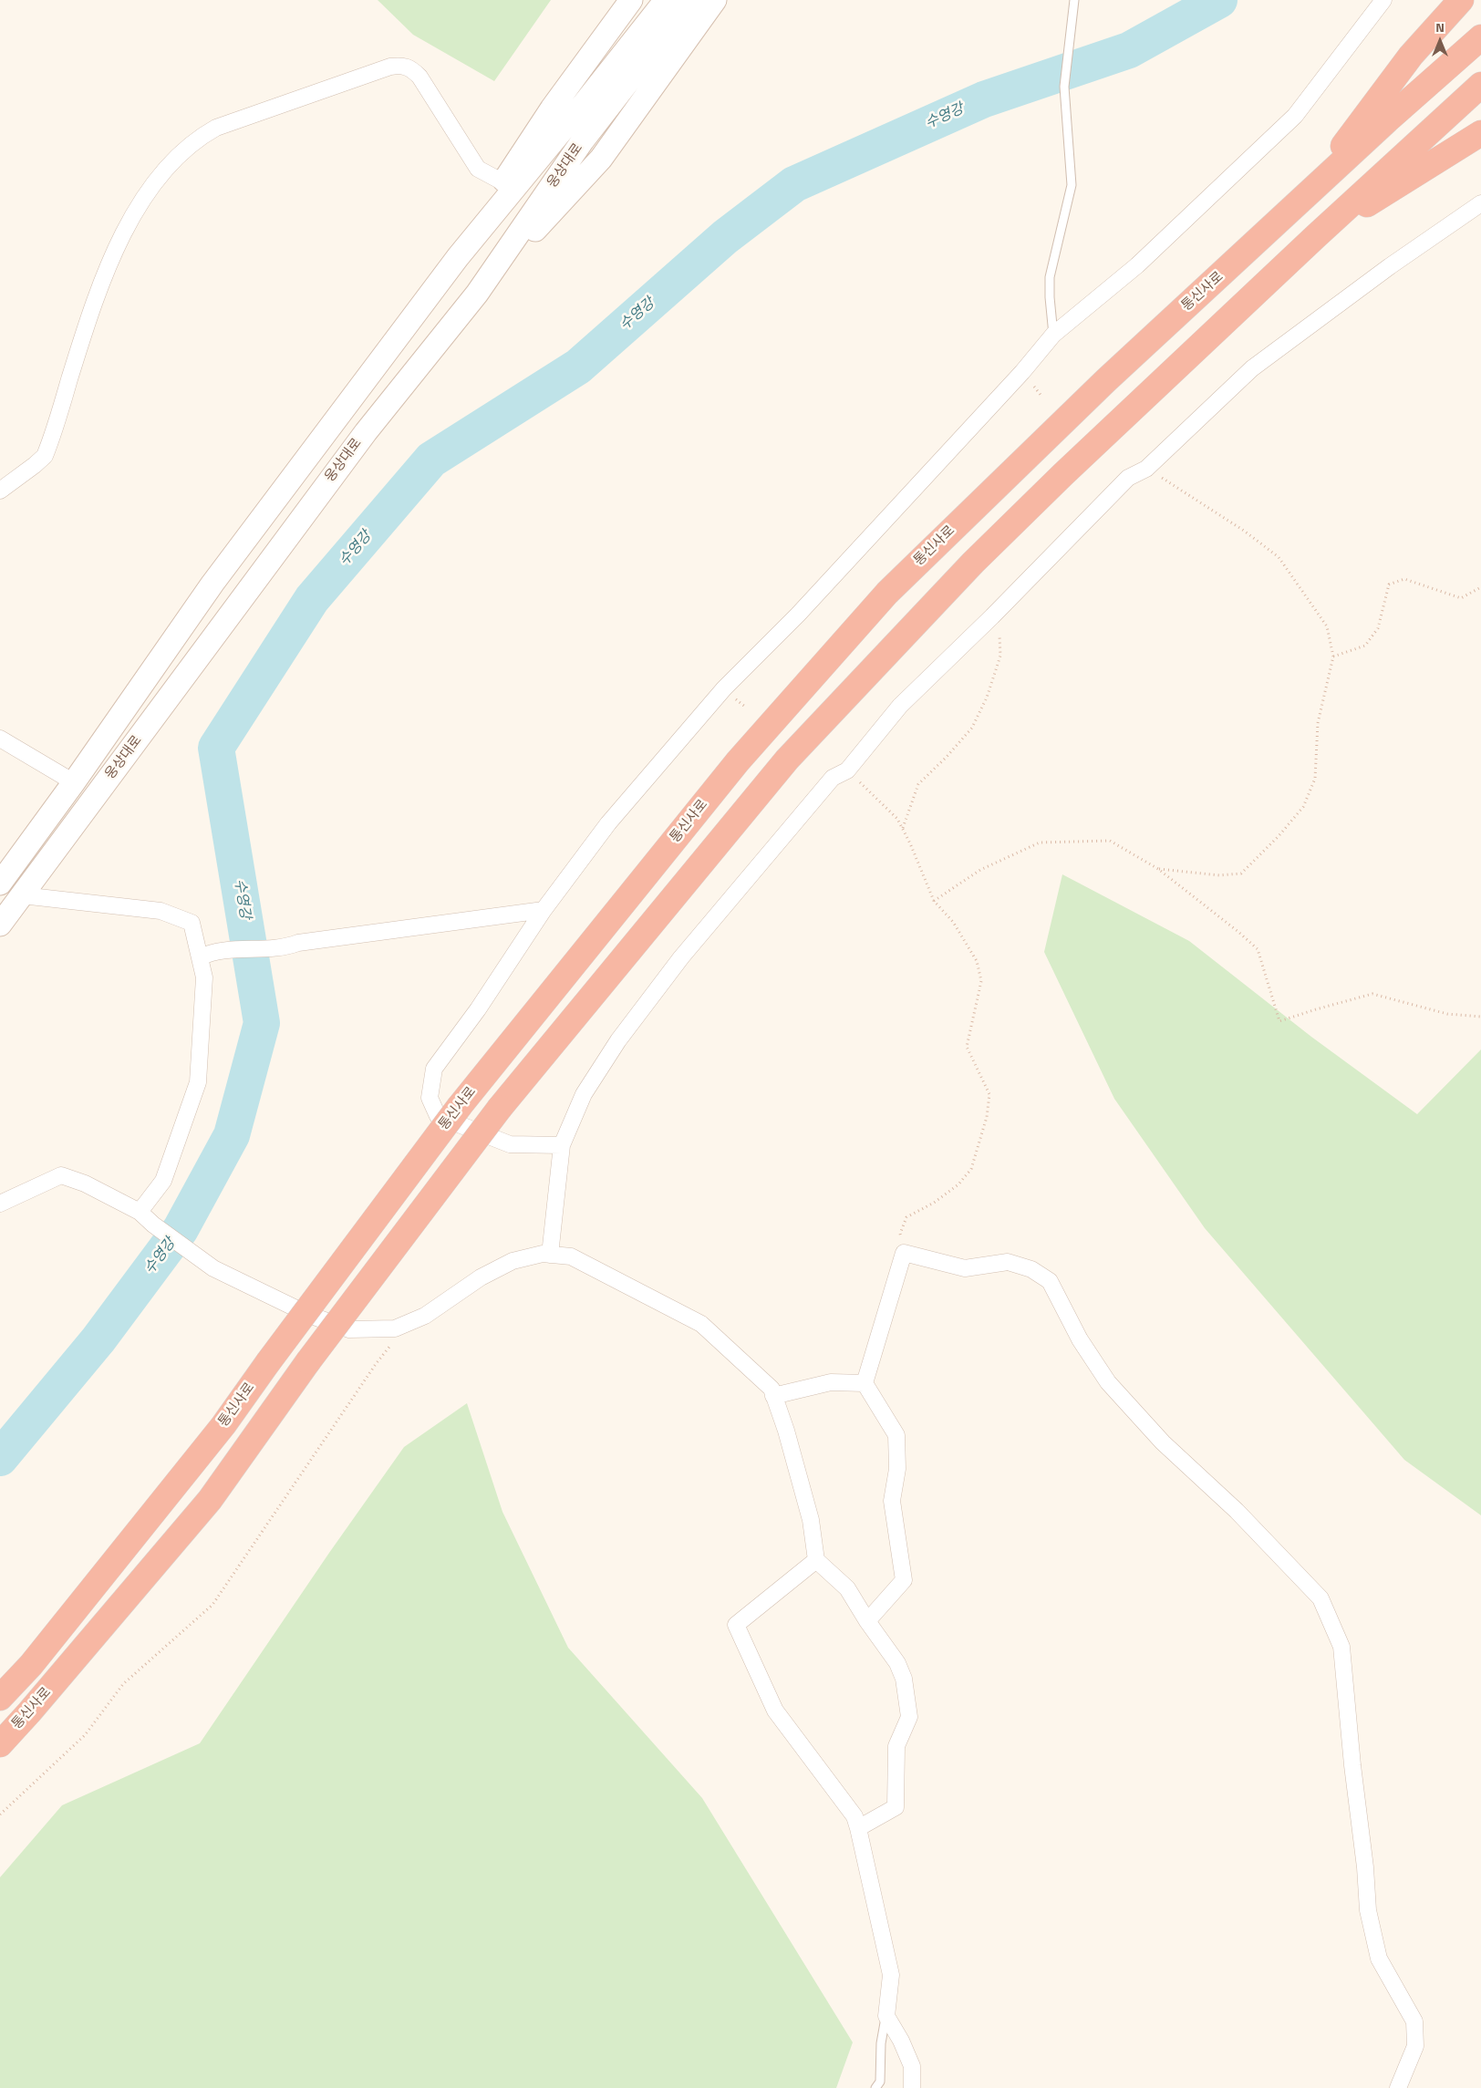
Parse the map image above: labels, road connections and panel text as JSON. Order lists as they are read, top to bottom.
{
  "streets": {
    "highway": ["통신사로"],
    "main road": ["웅상대로"]
  },
  "water": ["수영강"],
  "north": "top"
}
